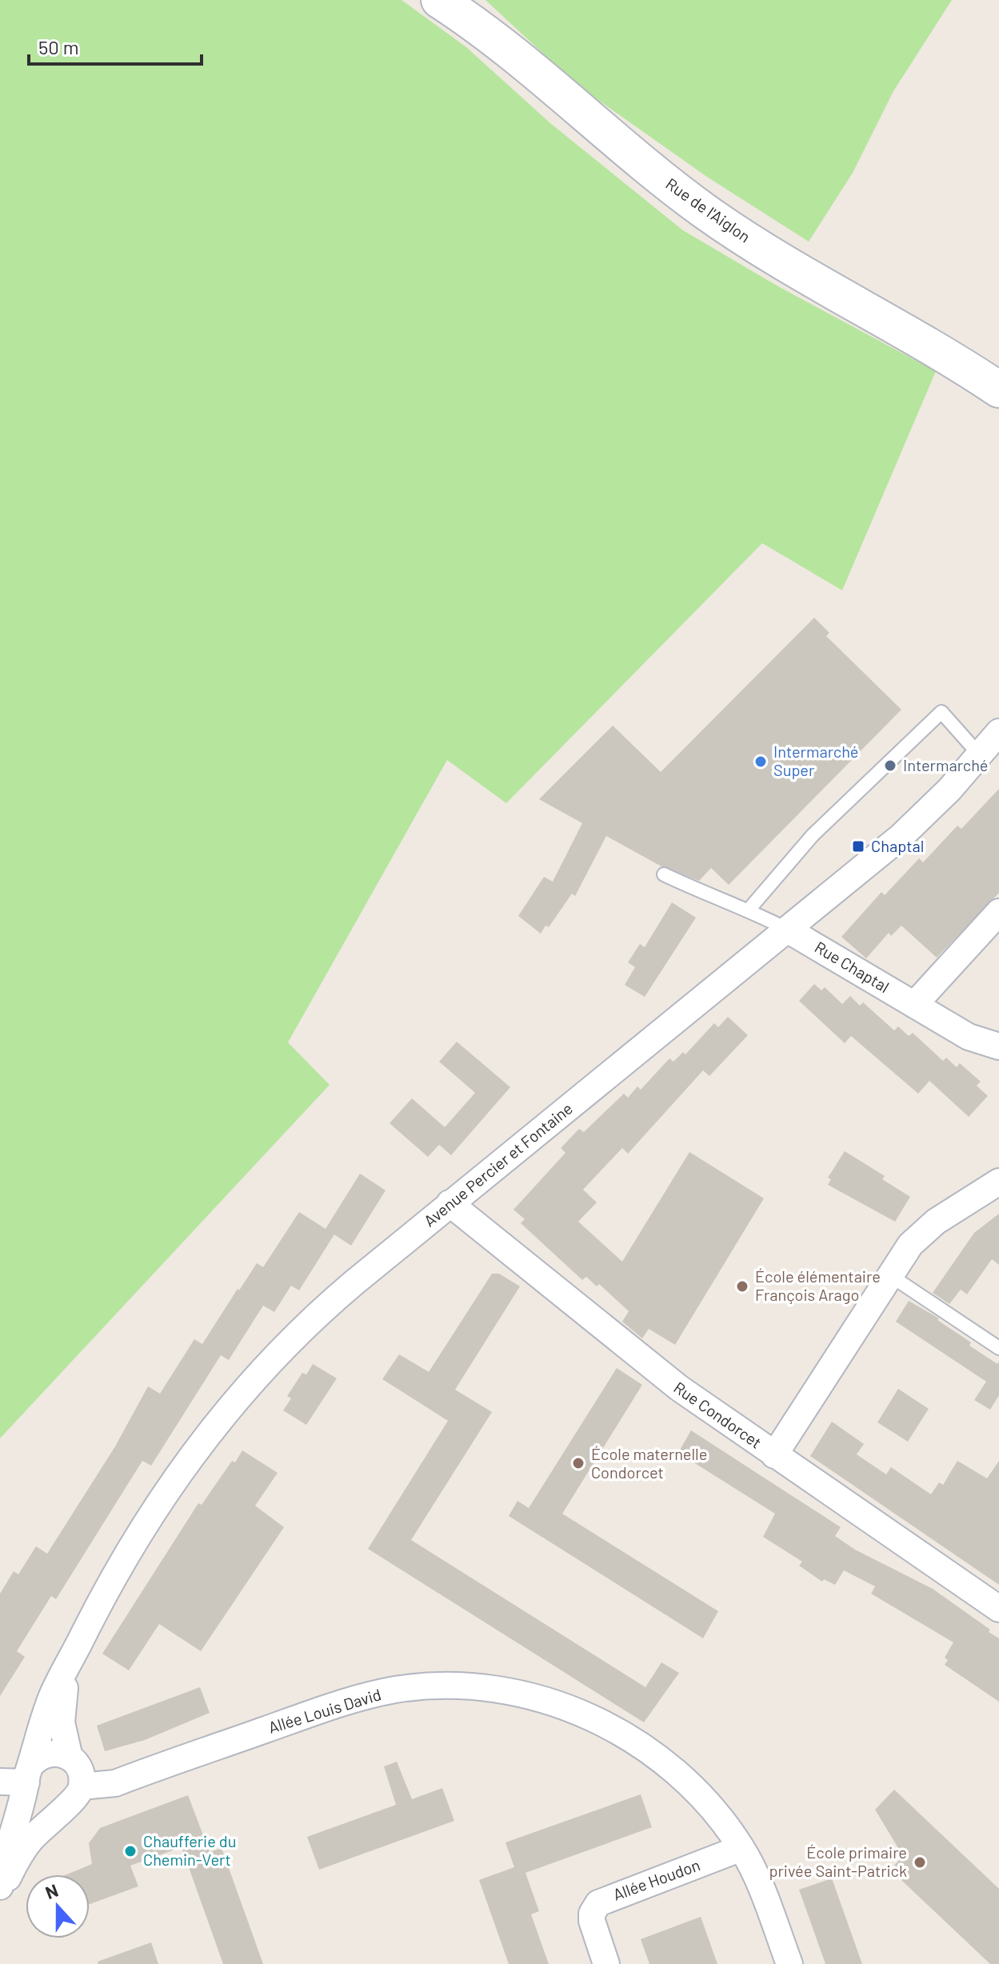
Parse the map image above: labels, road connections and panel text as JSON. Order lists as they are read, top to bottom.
{
  "streets": {
    "main road": ["Rue de l'Aiglon"],
    "street": [
      "Rue Chaptal",
      "Avenue Percier et Fontaine",
      "Rue Condorcet",
      "Allée Louis David",
      "Allée Houdon"
    ]
  },
  "crossings": [
    ["Rue Chaptal", "Avenue Percier et Fontaine"],
    ["Avenue Percier et Fontaine", "Rue Condorcet"],
    ["Avenue Percier et Fontaine", "Allée Louis David"],
    ["Allée Louis David", "Allée Houdon"]
  ],
  "places": {
    "other": [
      "Intermarché Super",
      "Intermarché",
      "École élémentaire François Arago",
      "École maternelle Condorcet",
      "Chaufferie du Chemin-Vert",
      "École primaire privée Saint-Patrick"
    ],
    "transit": ["Chaptal"]
  },
  "scale_bar": "50 m",
  "north": "top"
}
